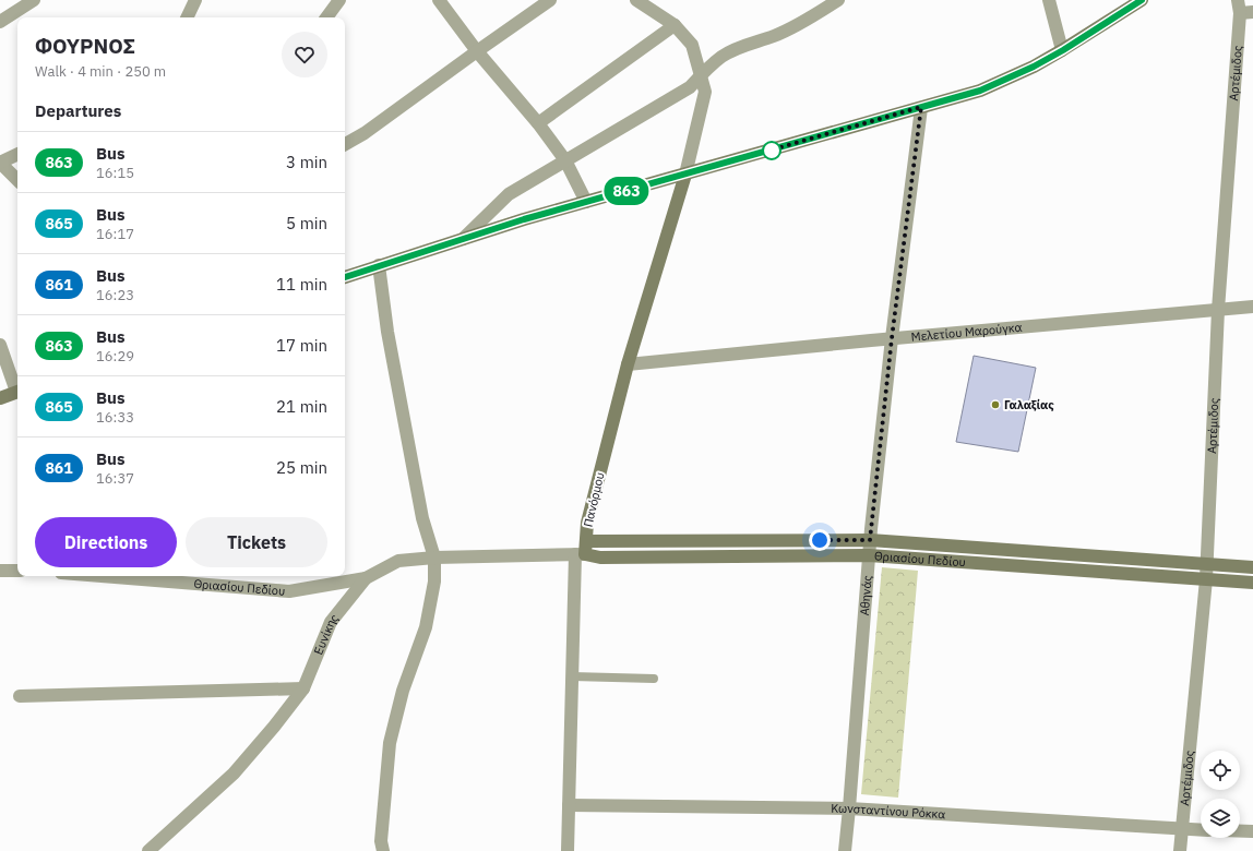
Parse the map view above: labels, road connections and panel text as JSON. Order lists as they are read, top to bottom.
{
  "streets": {
    "main road": ["Πανόρμου", "Θριασίου Πεδίου"],
    "street": [
      "Αρτέμιδος",
      "Μελετίου Μαρούγκα",
      "Αθηνάς",
      "Ευνίκης",
      "Κωνσταντίνου Ρόκκα"
    ]
  },
  "crossings": [
    ["Αρτέμιδος", "Μελετίου Μαρούγκα"],
    ["Αρτέμιδος", "Θριασίου Πεδίου"],
    ["Αρτέμιδος", "Κωνσταντίνου Ρόκκα"],
    ["Μελετίου Μαρούγκα", "Πανόρμου"],
    ["Μελετίου Μαρούγκα", "Αθηνάς"],
    ["Πανόρμου", "Θριασίου Πεδίου"],
    ["Πανόρμου", "Ευνίκης"],
    ["Πανόρμου", "Κωνσταντίνου Ρόκκα"],
    ["Θριασίου Πεδίου", "Αθηνάς"],
    ["Θριασίου Πεδίου", "Ευνίκης"],
    ["Αθηνάς", "Κωνσταντίνου Ρόκκα"]
  ],
  "places": ["Γαλαξίας"],
  "lines": ["bus line 863"],
  "page": {
    "on_map": "863",
    "heading": [
      ["ΦΟΥΡΝΟΣ", "Walk · 4 min · 250 m"],
      "Departures"
    ],
    "list": [
      {
        "mark": "863",
        "name": "Bus",
        "note": "16:15",
        "value": "3 min"
      },
      {
        "mark": "865",
        "name": "Bus",
        "note": "16:17",
        "value": "5 min"
      },
      {
        "mark": "861",
        "name": "Bus",
        "note": "16:23",
        "value": "11 min"
      },
      {
        "mark": "863",
        "name": "Bus",
        "note": "16:29",
        "value": "17 min"
      },
      {
        "mark": "865",
        "name": "Bus",
        "note": "16:33",
        "value": "21 min"
      },
      {
        "mark": "861",
        "name": "Bus",
        "note": "16:37",
        "value": "25 min"
      }
    ],
    "buttons": ["Directions", "Tickets"]
  }
}
